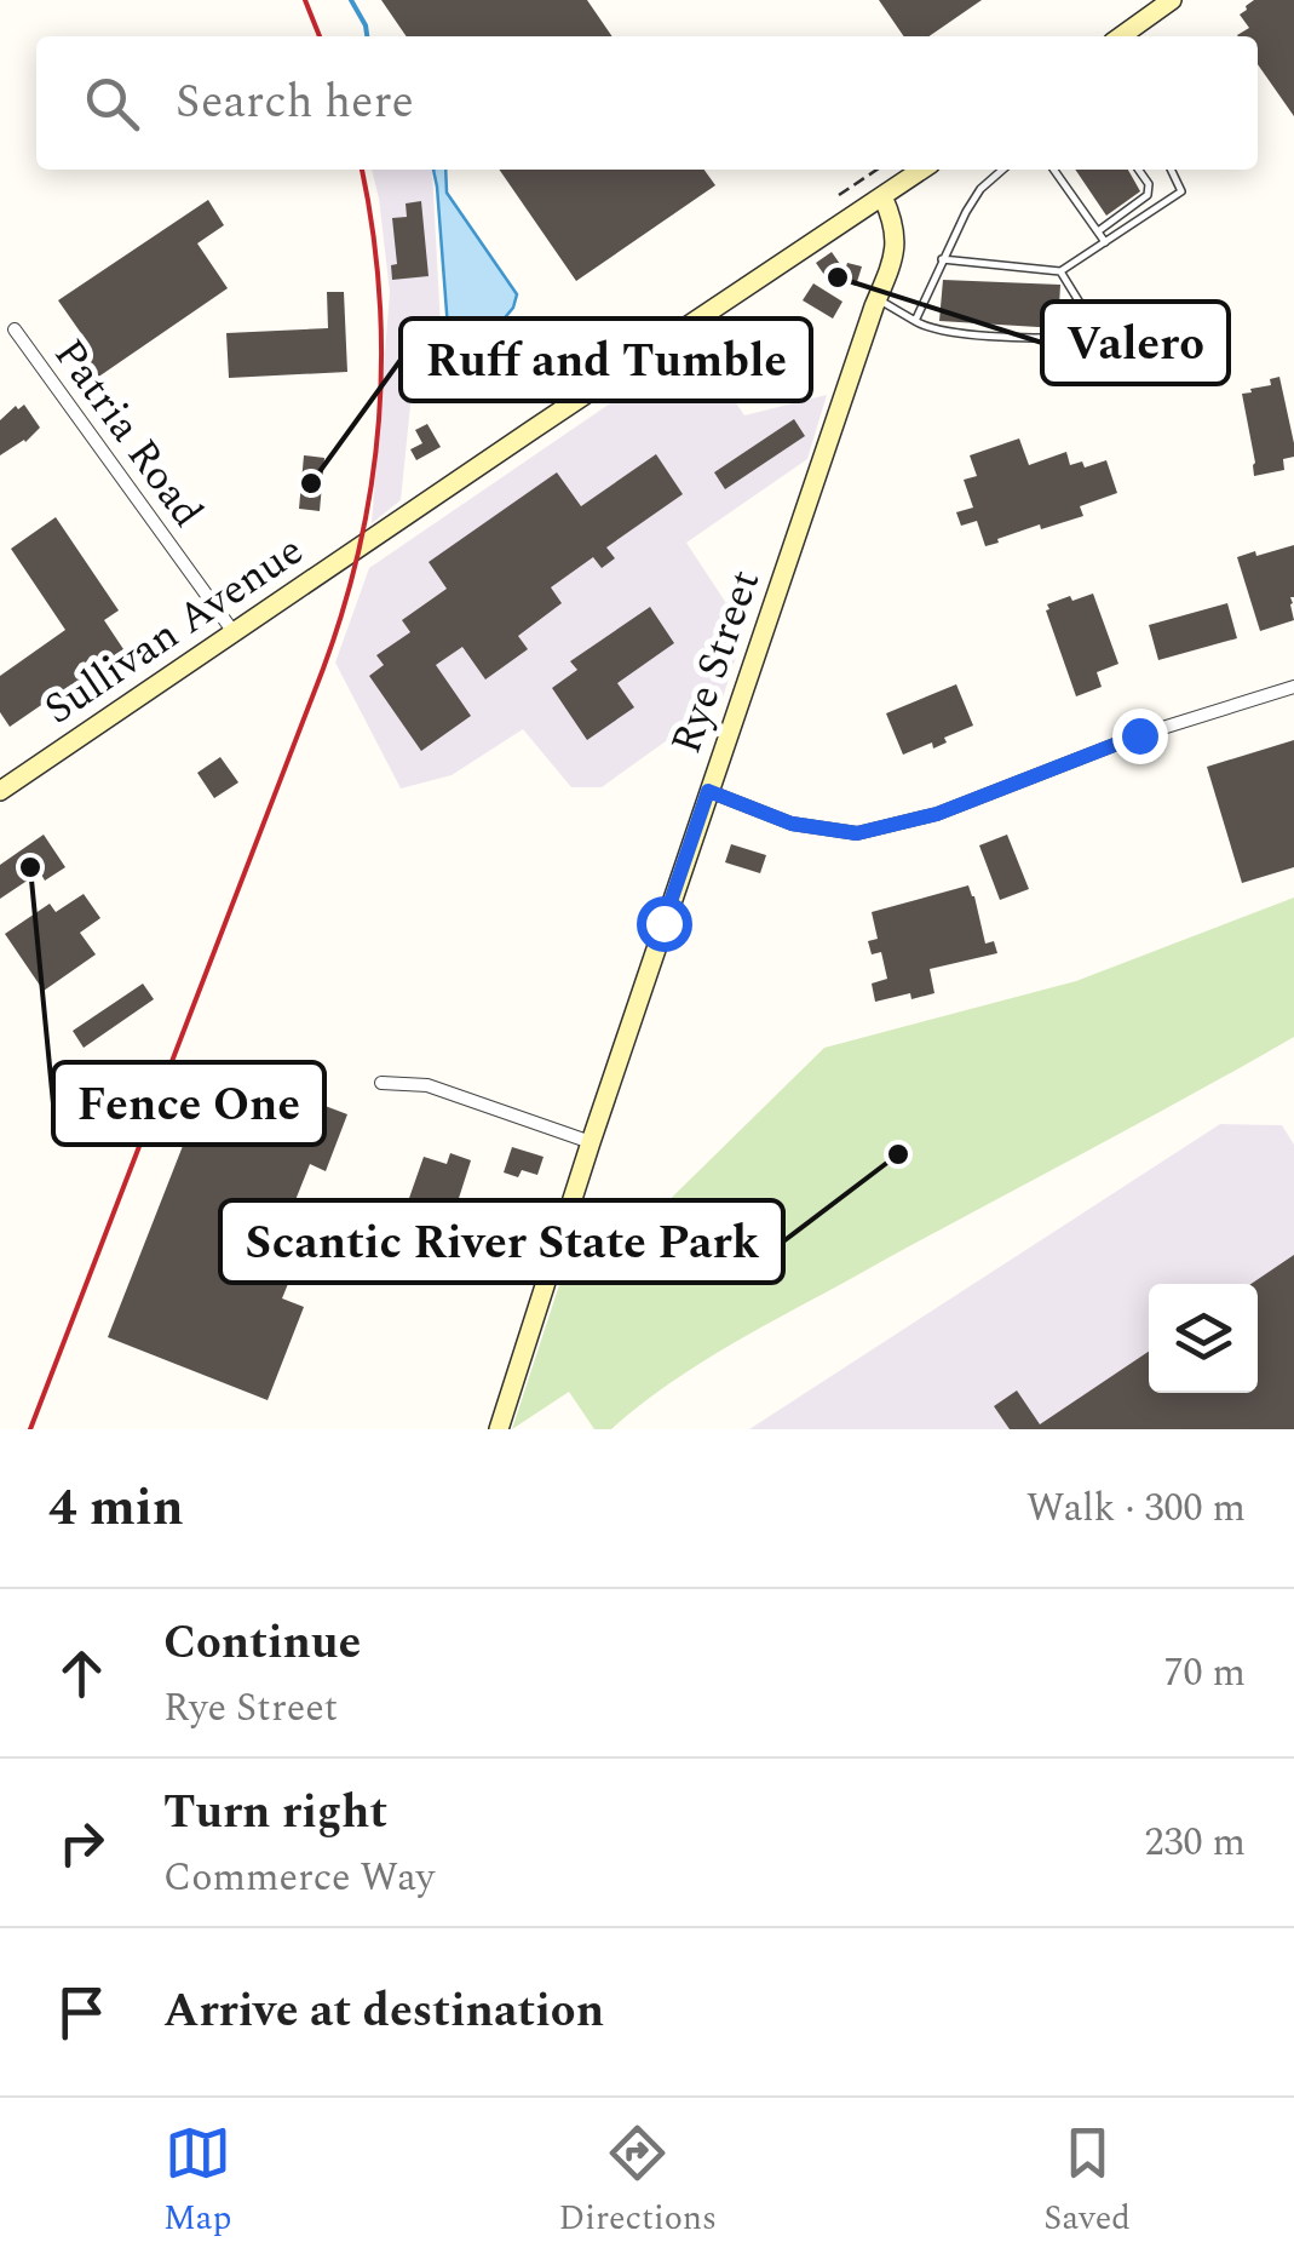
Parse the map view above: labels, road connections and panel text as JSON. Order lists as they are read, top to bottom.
{
  "streets": {
    "street": ["Patria Road", "Sullivan Avenue", "Rye Street"]
  },
  "crossings": [
    ["Patria Road", "Sullivan Avenue"],
    ["Sullivan Avenue", "Rye Street"]
  ],
  "places": [
    "Valero",
    "Ruff and Tumble",
    "Fence One",
    "Scantic River State Park"
  ],
  "page": {
    "search": "Search here",
    "heading": ["4 min", "Walk · 300 m"],
    "list": [
      ["Continue", "Rye Street", "70 m"],
      ["Turn right", "Commerce Way", "230 m"],
      "Arrive at destination"
    ],
    "nav": ["Map", "Directions", "Saved"]
  }
}
